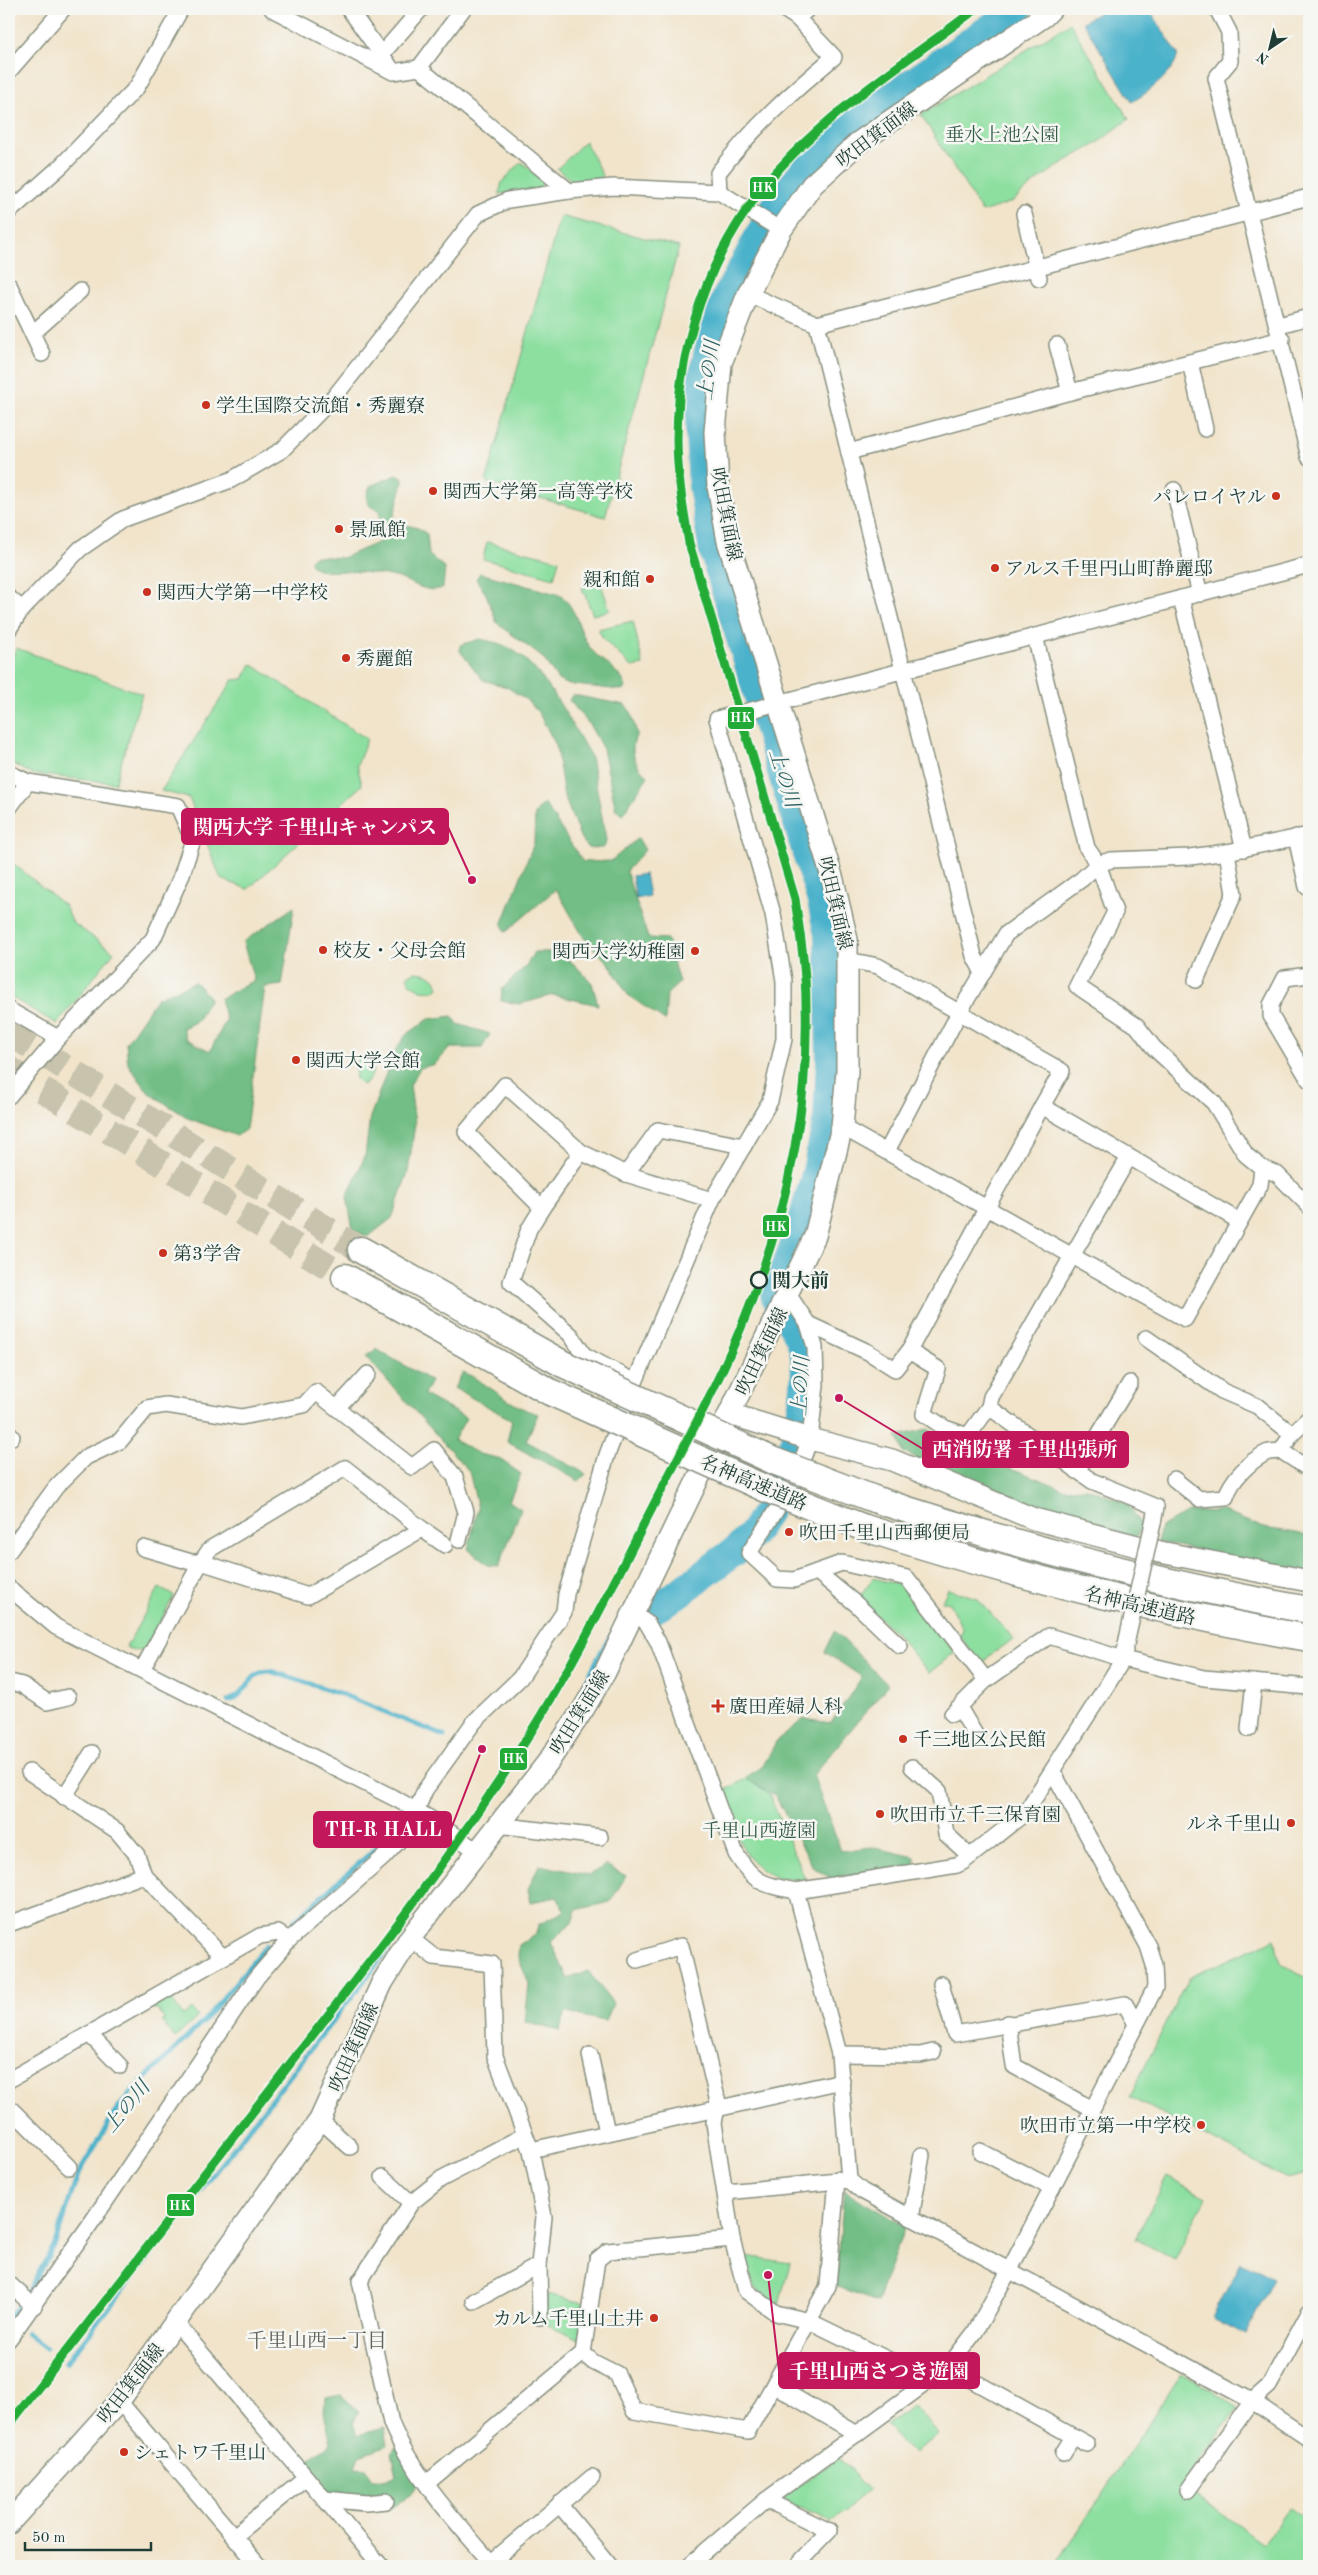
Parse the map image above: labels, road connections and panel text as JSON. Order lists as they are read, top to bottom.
{
  "streets": {
    "highway": ["名神高速道路"],
    "main road": ["吹田箕面線"]
  },
  "districts": ["千里山西一丁目"],
  "water": ["上の川"],
  "parks": ["垂水上池公園", "千里山西遊園"],
  "places": {
    "other": [
      "学生国際交流館・秀麗寮",
      "関西大学第一高等学校",
      "パレロイヤル",
      "景風館",
      "アルス千里円山町静麗邸",
      "親和館",
      "関西大学第一中学校",
      "秀麗館",
      "関西大学 千里山キャンパス",
      "校友・父母会館",
      "関西大学幼稚園",
      "関西大学会館",
      "第3学舎",
      "関大前",
      "西消防署 千里出張所",
      "吹田千里山西郵便局",
      "千三地区公民館",
      "TH-R HALL",
      "吹田市立千三保育園",
      "ルネ千里山",
      "吹田市立第一中学校",
      "千里山西さつき遊園",
      "カルム千里山土井",
      "シェトワ千里山"
    ],
    "health": ["廣田産婦人科"]
  },
  "lines": ["transit line HK"],
  "scale_bar": "50 m",
  "north": "bottom left"
}
